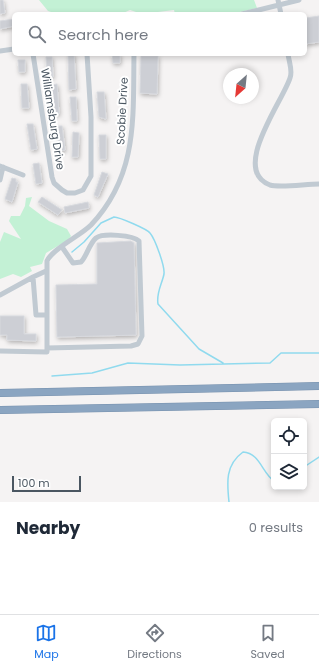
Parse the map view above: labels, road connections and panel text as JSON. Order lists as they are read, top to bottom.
{
  "streets": {
    "street": ["Scobie Drive", "Williamsburg Drive"]
  },
  "scale_bar": "100 m",
  "north": "bottom left",
  "page": {
    "search": "Search here",
    "scale": "100 m",
    "heading": ["Nearby", "0 results"],
    "nav": ["Map", "Directions", "Saved"]
  }
}
